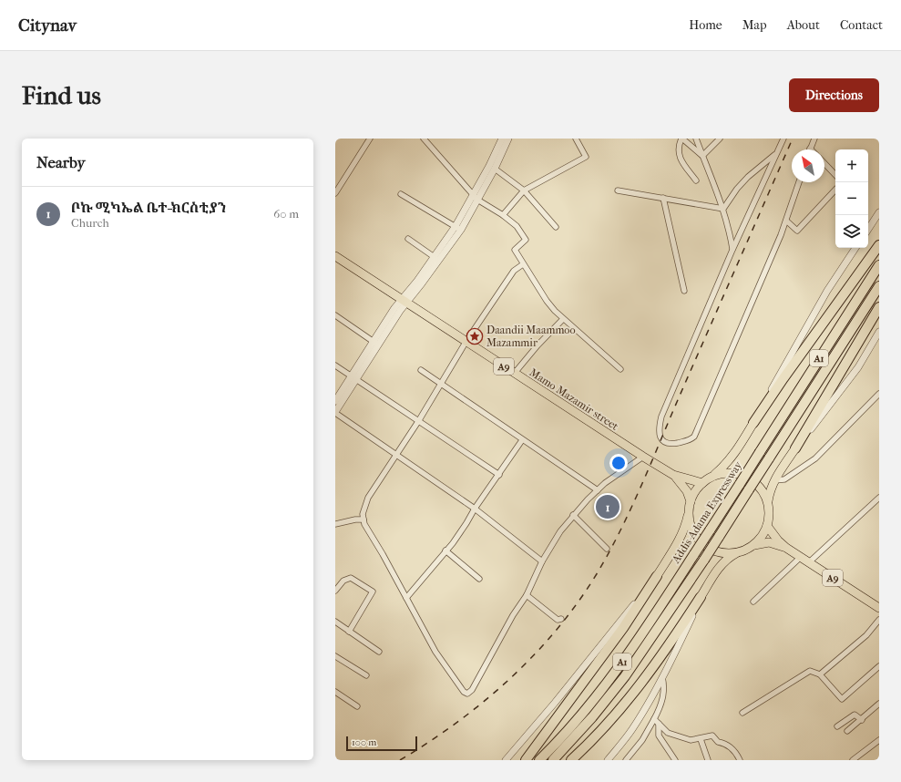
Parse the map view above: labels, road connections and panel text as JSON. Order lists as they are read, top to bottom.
{
  "streets": {
    "highway": ["A1", "Addis-Adama Expressway"],
    "main road": ["A9", "Mamo Mazamir street"]
  },
  "crossings": [
    ["A9", "Mamo Mazamir street"]
  ],
  "places": {
    "place": ["Daandii Maammoo Mazammir"]
  },
  "scale_bar": "100 m",
  "north": "top left",
  "page": {
    "header": "Citynav",
    "nav": [
      "Home",
      "Map",
      "About",
      "Contact"
    ],
    "buttons": "Directions",
    "title": "Find us",
    "heading": "Nearby",
    "map_buttons": ["+", "−"],
    "list": [
      {
        "mark": "1",
        "name": "ቦኩ ሚካኤል ቤተ-ክርስቲያን",
        "note": "Church",
        "value": "60 m"
      }
    ],
    "pins": "1",
    "scale": "100 m"
  }
}
